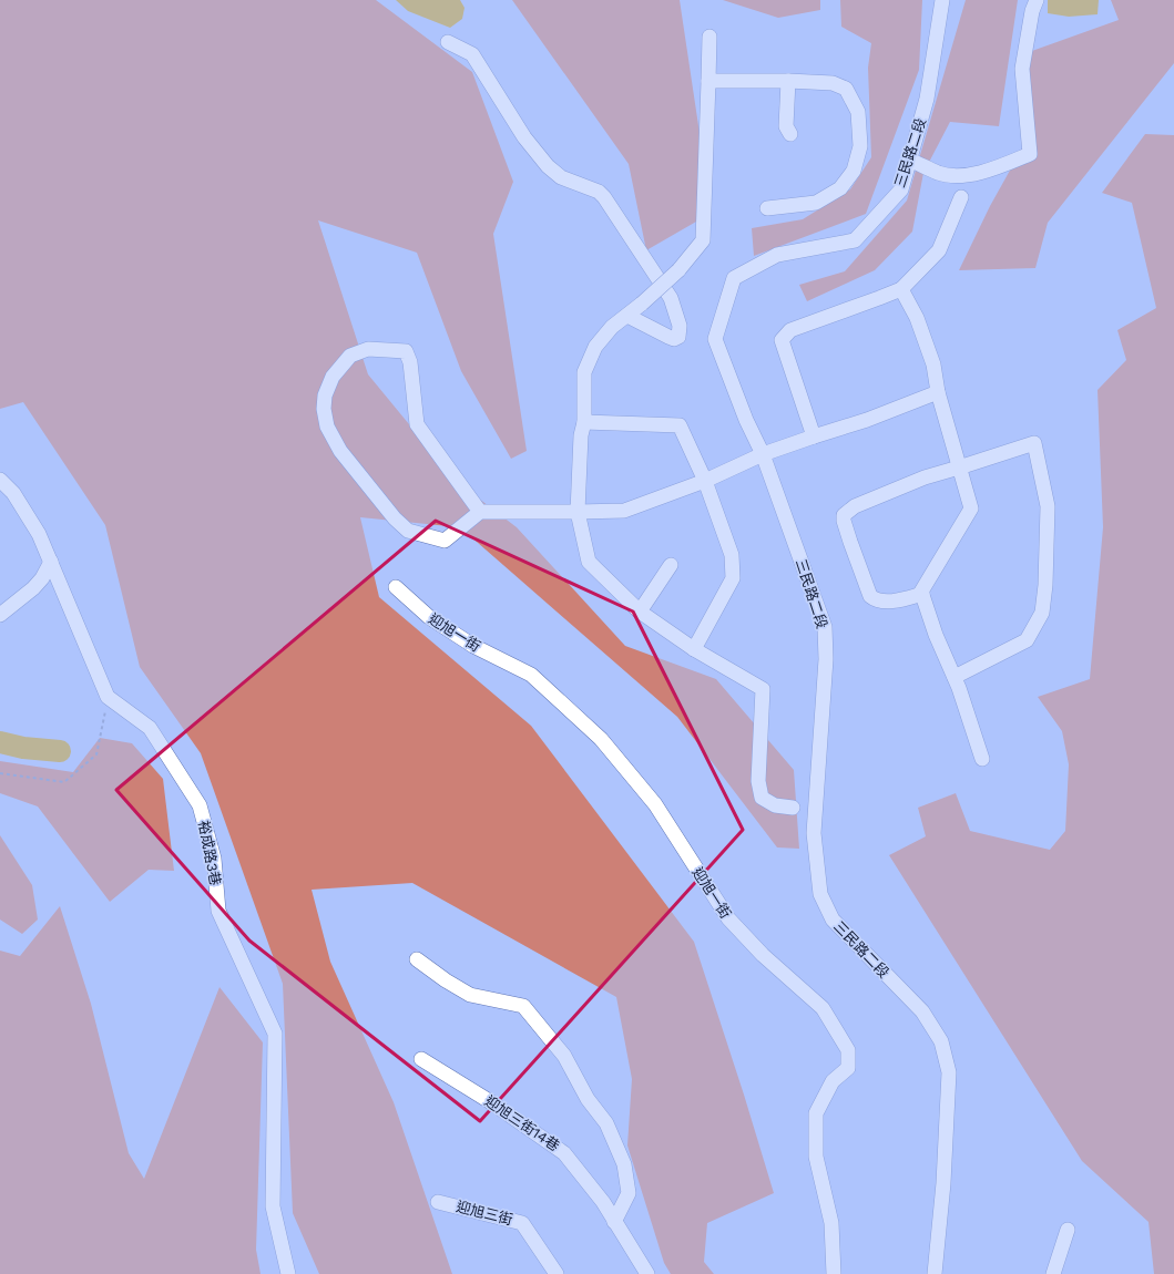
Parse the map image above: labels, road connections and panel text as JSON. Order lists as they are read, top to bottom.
{
  "streets": {
    "street": [
      "三民路二段",
      "迎旭一街",
      "裕成路3巷",
      "迎旭三街14巷",
      "迎旭三街"
    ]
  }
}
